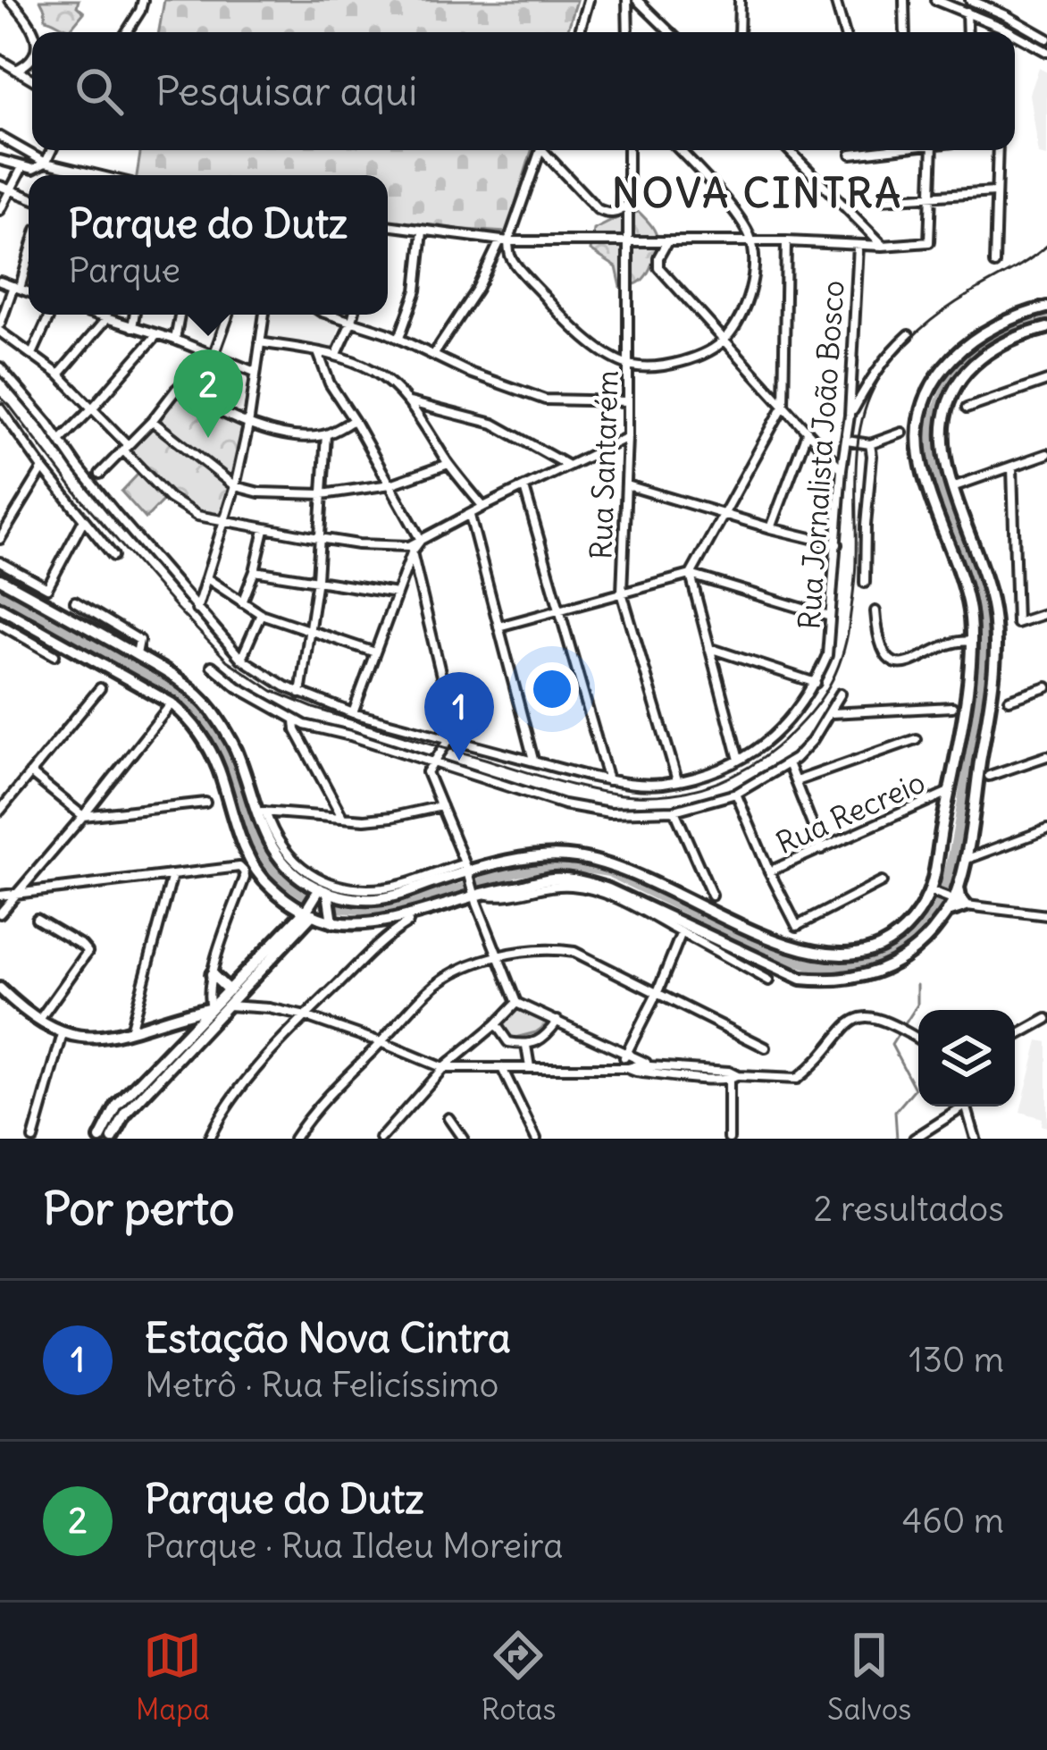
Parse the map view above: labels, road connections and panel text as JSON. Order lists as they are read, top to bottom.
{
  "streets": {
    "street": ["Rua Jornalista João Bosco", "Rua Santarém", "Rua Recreio"]
  },
  "crossings": [
    ["Rua Jornalista João Bosco", "Rua Santarém"]
  ],
  "districts": ["NOVA CINTRA"],
  "page": {
    "search": "Pesquisar aqui",
    "popup": ["Parque do Dutz", "Parque"],
    "pins": ["2", "1"],
    "heading": ["Por perto", "2 resultados"],
    "list": [
      {
        "mark": "1",
        "name": "Estação Nova Cintra",
        "note": "Metrô · Rua Felicíssimo",
        "value": "130 m"
      },
      {
        "mark": "2",
        "name": "Parque do Dutz",
        "note": "Parque · Rua Ildeu Moreira",
        "value": "460 m"
      }
    ],
    "nav": ["Mapa", "Rotas", "Salvos"]
  }
}
